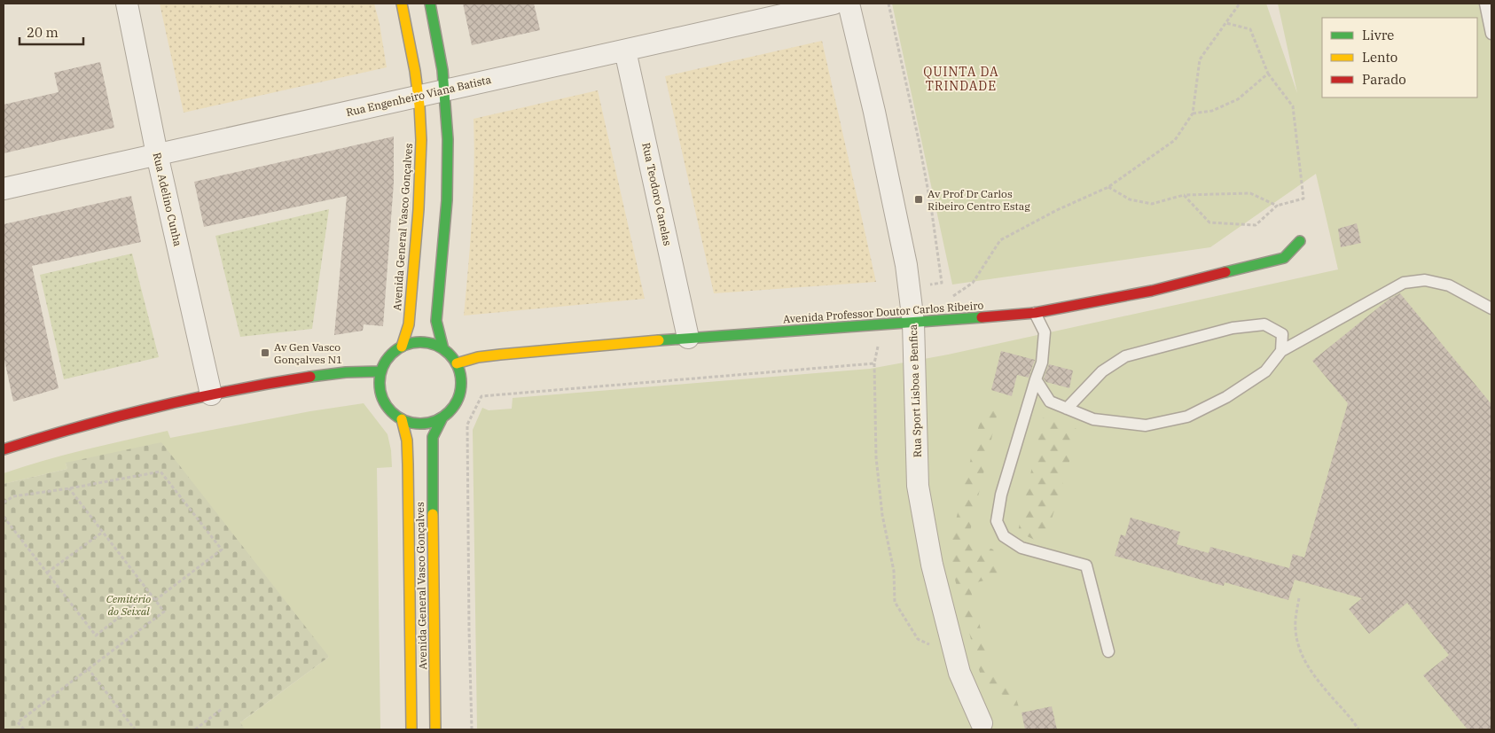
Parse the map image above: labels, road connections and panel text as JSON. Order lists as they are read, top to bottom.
{
  "streets": {
    "main road": ["Avenida General Vasco Gonçalves", "Avenida Professor Doutor Carlos Ribeiro"],
    "street": [
      "Rua Engenheiro Viana Batista",
      "Rua Teodoro Canelas",
      "Rua Adelino Cunha",
      "Rua Sport Lisboa e Benfica"
    ]
  },
  "crossings": [
    ["Rua Engenheiro Viana Batista", "Rua Teodoro Canelas"],
    ["Rua Engenheiro Viana Batista", "Rua Adelino Cunha"],
    ["Rua Engenheiro Viana Batista", "Avenida General Vasco Gonçalves"],
    ["Rua Teodoro Canelas", "Avenida Professor Doutor Carlos Ribeiro"],
    ["Avenida General Vasco Gonçalves", "Avenida Professor Doutor Carlos Ribeiro"],
    ["Avenida Professor Doutor Carlos Ribeiro", "Rua Sport Lisboa e Benfica"]
  ],
  "districts": ["QUINTA DA TRINDADE"],
  "parks": ["Cemitério do Seixal"],
  "places": {
    "transit": ["Av Prof Dr Carlos Ribeiro Centro Estag", "Av Gen Vasco Gonçalves N1"]
  },
  "legend": ["Livre", "Lento", "Parado"],
  "scale_bar": "20 m"
}
